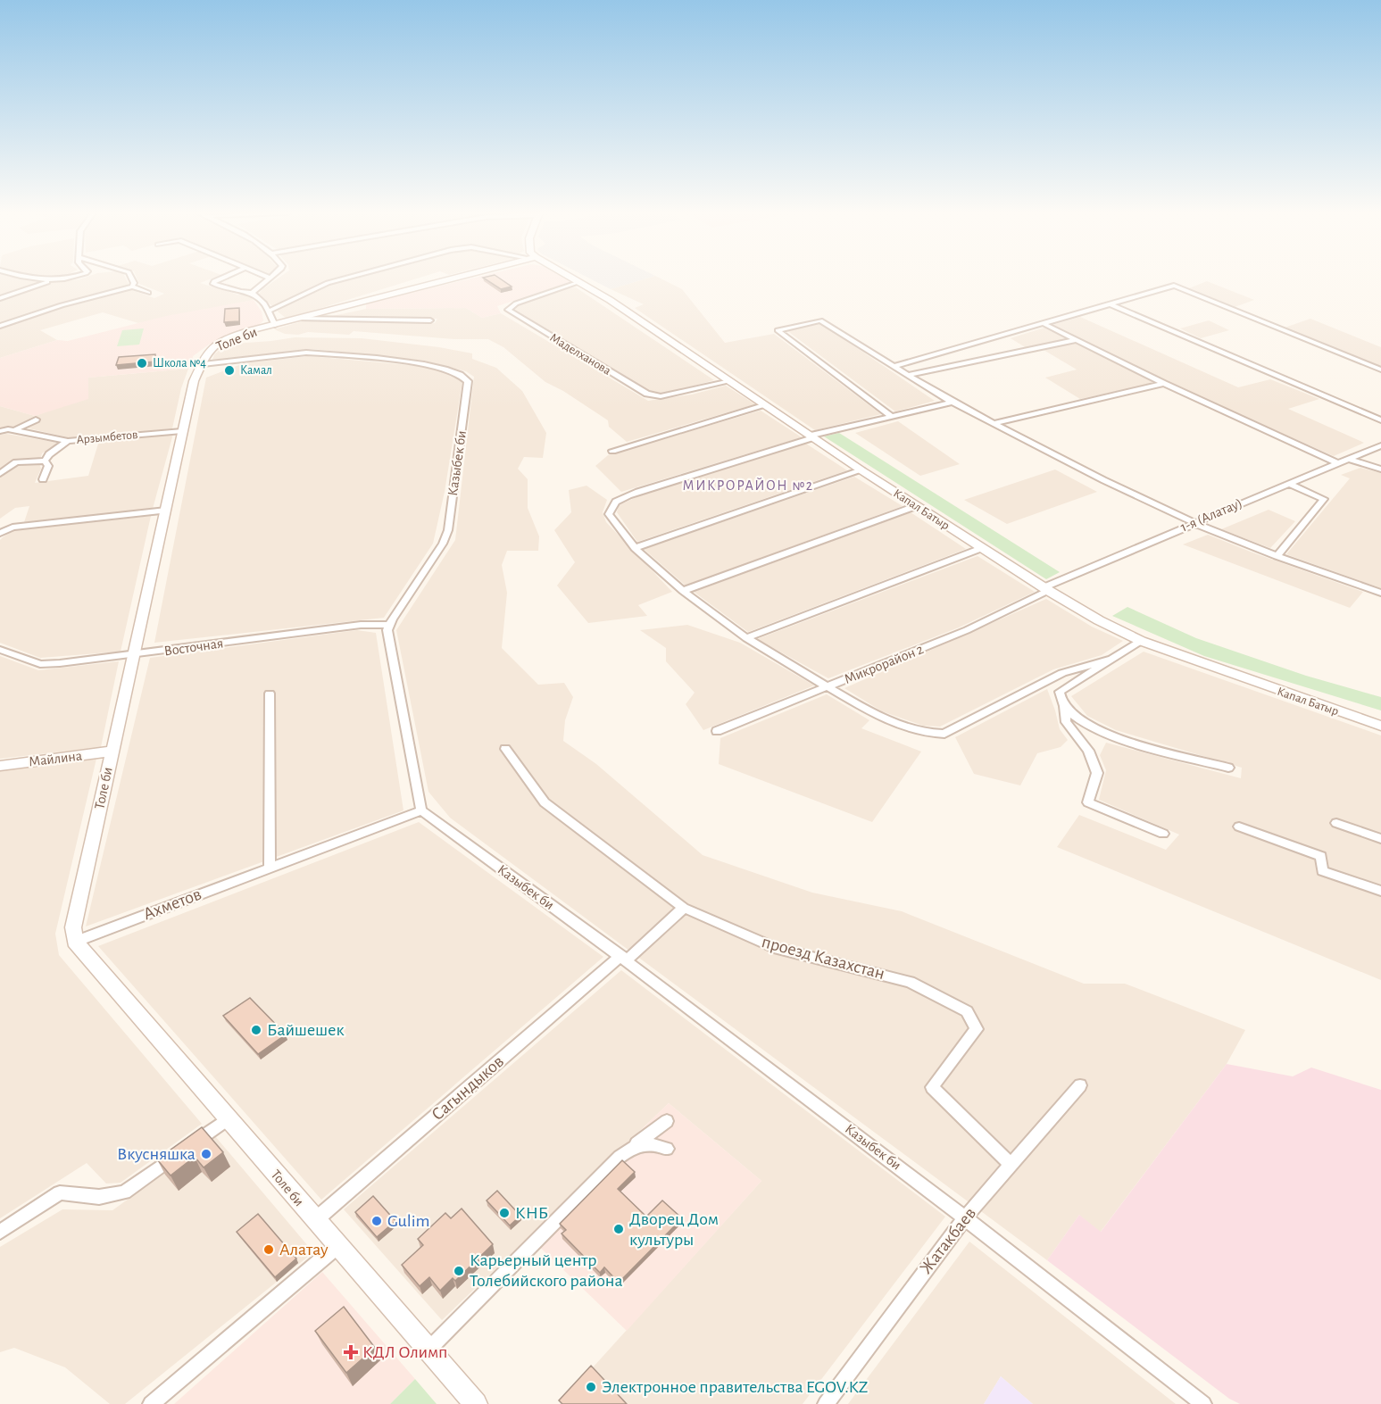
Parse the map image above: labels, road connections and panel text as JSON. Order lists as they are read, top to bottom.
{
  "streets": {
    "main road": ["Толе би", "Капал Батыр", "Майлина"],
    "street": [
      "Маделханова",
      "Арзымбетов",
      "Казыбек би",
      "1-я (Алатау)",
      "Восточная",
      "Микрорайон 2",
      "Ахметов",
      "проезд Казахстан",
      "Сагындыков",
      "Жатакбаев"
    ]
  },
  "crossings": [
    ["Толе би", "Арзымбетов"],
    ["Толе би", "Казыбек би"],
    ["Толе би", "Восточная"],
    ["Толе би", "Майлина"],
    ["Толе би", "Ахметов"],
    ["Толе би", "Сагындыков"],
    ["Маделханова", "Капал Батыр"],
    ["Казыбек би", "Восточная"],
    ["Казыбек би", "Ахметов"],
    ["Казыбек би", "Сагындыков"],
    ["Казыбек би", "Жатакбаев"],
    ["Капал Батыр", "1-я (Алатау)"],
    ["Капал Батыр", "Микрорайон 2"],
    ["1-я (Алатау)", "Микрорайон 2"],
    ["проезд Казахстан", "Сагындыков"],
    ["проезд Казахстан", "Жатакбаев"]
  ],
  "districts": ["МИКРОРАЙОН №2"],
  "places": {
    "other": [
      "Школа №4",
      "Камал",
      "Байшешек",
      "Вкусняшка",
      "КНБ",
      "Gulim",
      "Дворец Дом культуры",
      "Алатау",
      "Карьерный центр Толебийского района",
      "Электронное правительства EGOV.KZ"
    ],
    "health": ["КДЛ Олимп"]
  }
}
